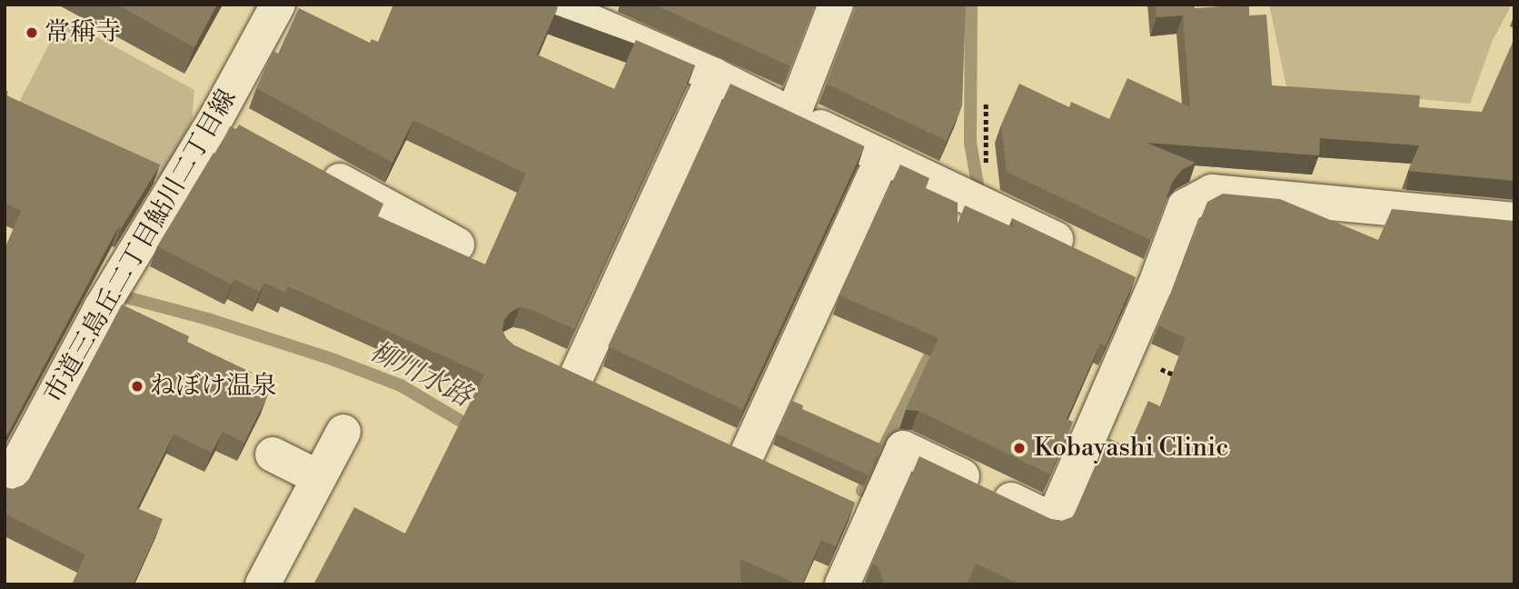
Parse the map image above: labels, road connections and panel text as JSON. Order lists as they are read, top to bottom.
{
  "streets": {
    "street": ["市道三島丘二丁目鮎川二丁目線"]
  },
  "water": ["柳川水路"],
  "places": ["常稱寺", "ねぼけ温泉", "Kobayashi Clinic"]
}
